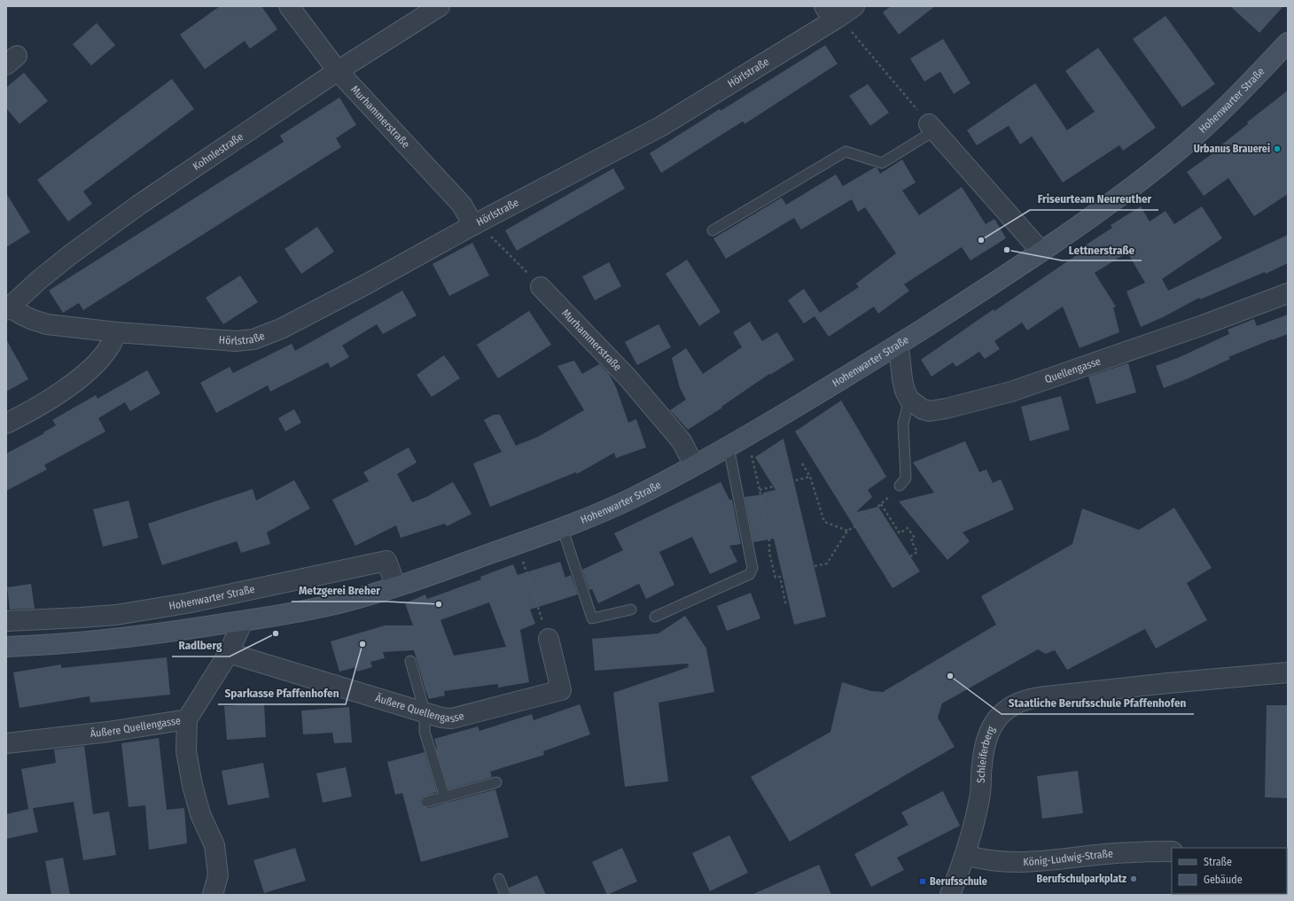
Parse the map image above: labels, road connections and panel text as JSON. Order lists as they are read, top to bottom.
{
  "streets": {
    "street": [
      "Hörlstraße",
      "Hohenwarter Straße",
      "Murhammerstraße",
      "Kohnlestraße",
      "Quellengasse",
      "Äußere Quellengasse",
      "Schleiferberg",
      "König-Ludwig-Straße"
    ]
  },
  "crossings": [
    ["Hörlstraße", "Murhammerstraße"],
    ["Hörlstraße", "Kohnlestraße"],
    ["Hohenwarter Straße", "Murhammerstraße"],
    ["Hohenwarter Straße", "Äußere Quellengasse"],
    ["Murhammerstraße", "Kohnlestraße"],
    ["Schleiferberg", "König-Ludwig-Straße"]
  ],
  "places": {
    "other": [
      "Urbanus Brauerei",
      "Friseurteam Neureuther",
      "Lettnerstraße",
      "Metzgerei Breher",
      "Radlberg",
      "Sparkasse Pfaffenhofen",
      "Staatliche Berufsschule Pfaffenhofen",
      "Berufschulparkplatz"
    ],
    "transit": ["Berufsschule"]
  },
  "legend": ["Straße", "Gebäude"]
}
